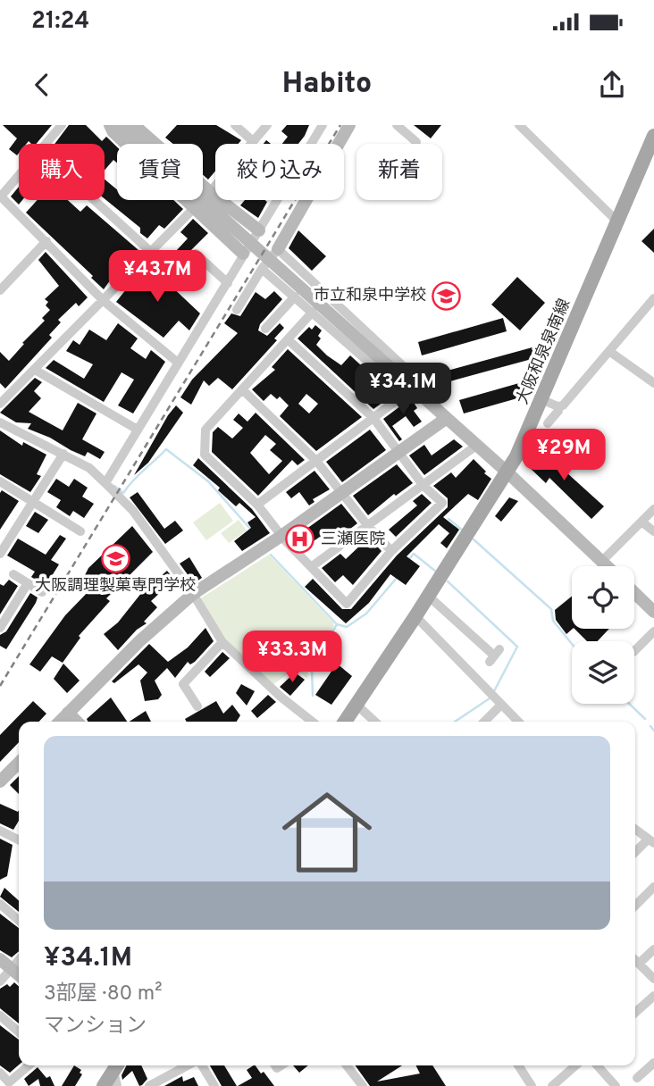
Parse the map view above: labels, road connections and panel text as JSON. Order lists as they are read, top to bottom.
{
  "streets": {
    "main road": ["大阪和泉泉南線"]
  },
  "places": {
    "school or university": ["市立和泉中学校", "大阪調理製菓専門学校"],
    "hospital": ["三瀬医院"]
  },
  "page": {
    "status": "21:24",
    "header": "Habito",
    "chip": [
      "購入",
      "賃貸",
      "絞り込み",
      "新着"
    ],
    "price": [
      "¥43.7M",
      "¥34.1M",
      "¥29M",
      "¥33.3M"
    ],
    "list": [
      {
        "name": "¥34.1M",
        "note": "3部屋 · 80 m² · マンション"
      }
    ]
  }
}
